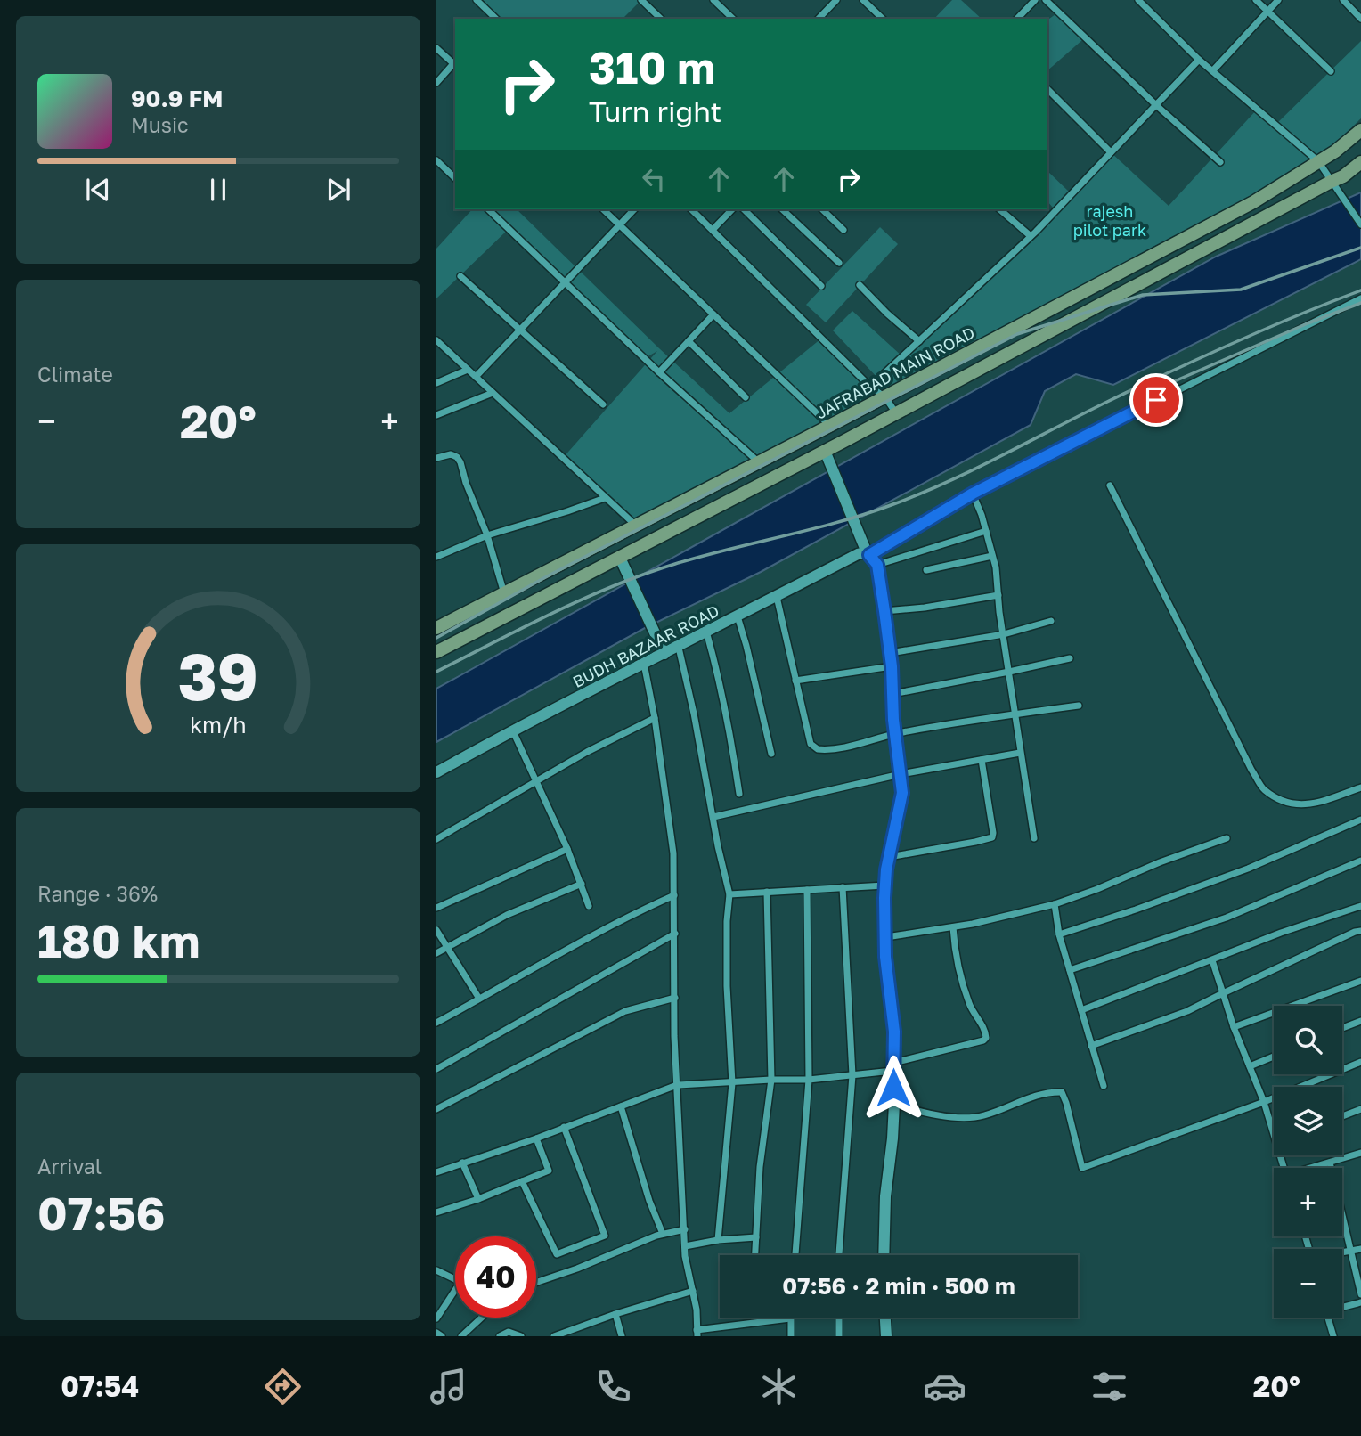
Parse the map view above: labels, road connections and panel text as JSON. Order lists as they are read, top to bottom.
{
  "streets": {
    "main road": ["JAFRABAD MAIN ROAD"],
    "street": ["BUDH BAZAAR ROAD"]
  },
  "parks": ["rajesh pilot park"],
  "page": {
    "turn": ["310 m", "Turn right"],
    "song": ["90.9 FM", "Music"],
    "tile": [
      "Climate",
      ["Range · 36%", "180 km"],
      ["Arrival", "07:56"]
    ],
    "heat": ["−", "20°", "+"],
    "map_buttons": ["+", "−"],
    "limit": "40",
    "trip": "07:56 · 2 min · 500 m",
    "tabs": ["07:54", "20°"],
    "gauge": ["39", "km/h"]
  }
}
